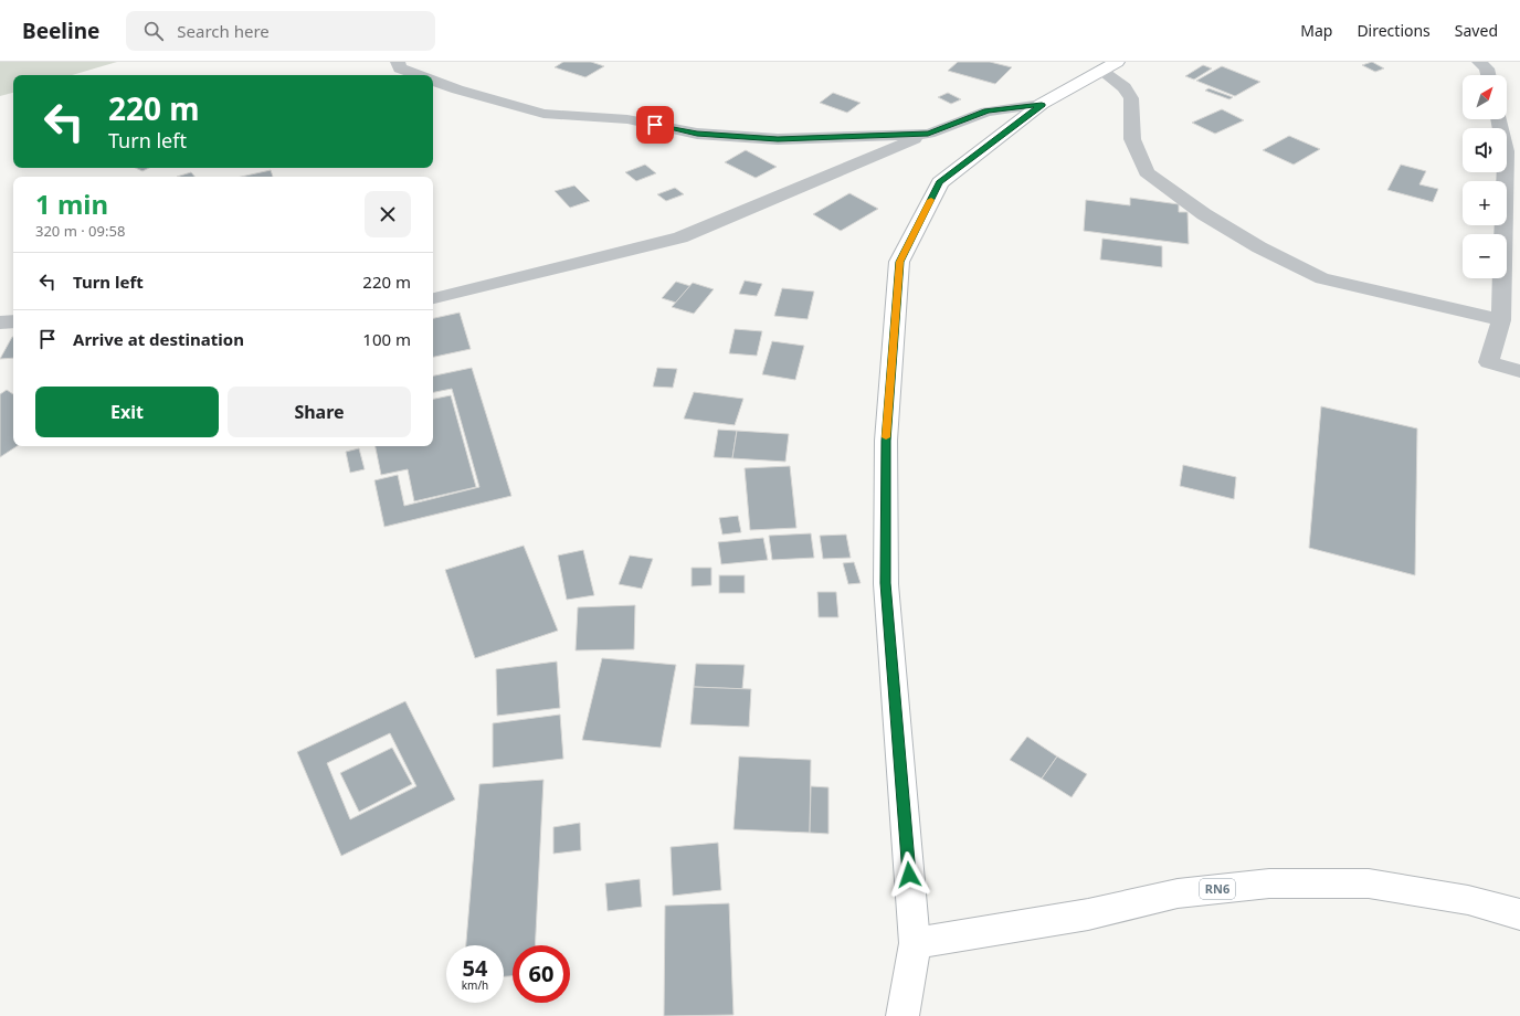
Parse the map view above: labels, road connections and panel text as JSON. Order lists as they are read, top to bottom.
{
  "streets": {
    "main road": ["RN6"]
  },
  "north": "top right",
  "page": {
    "header": "Beeline",
    "search": "Search here",
    "nav": ["Map", "Directions", "Saved"],
    "map_buttons": ["+", "−"],
    "turn": ["220 m", "Turn left"],
    "heading": ["1 min", "320 m · 09:58"],
    "list": [
      {
        "name": "Turn left",
        "value": "220 m"
      },
      {
        "name": "Arrive at destination",
        "value": "100 m"
      }
    ],
    "buttons": ["Exit", "Share"],
    "speed": "54 km/h",
    "limit": "60"
  }
}
